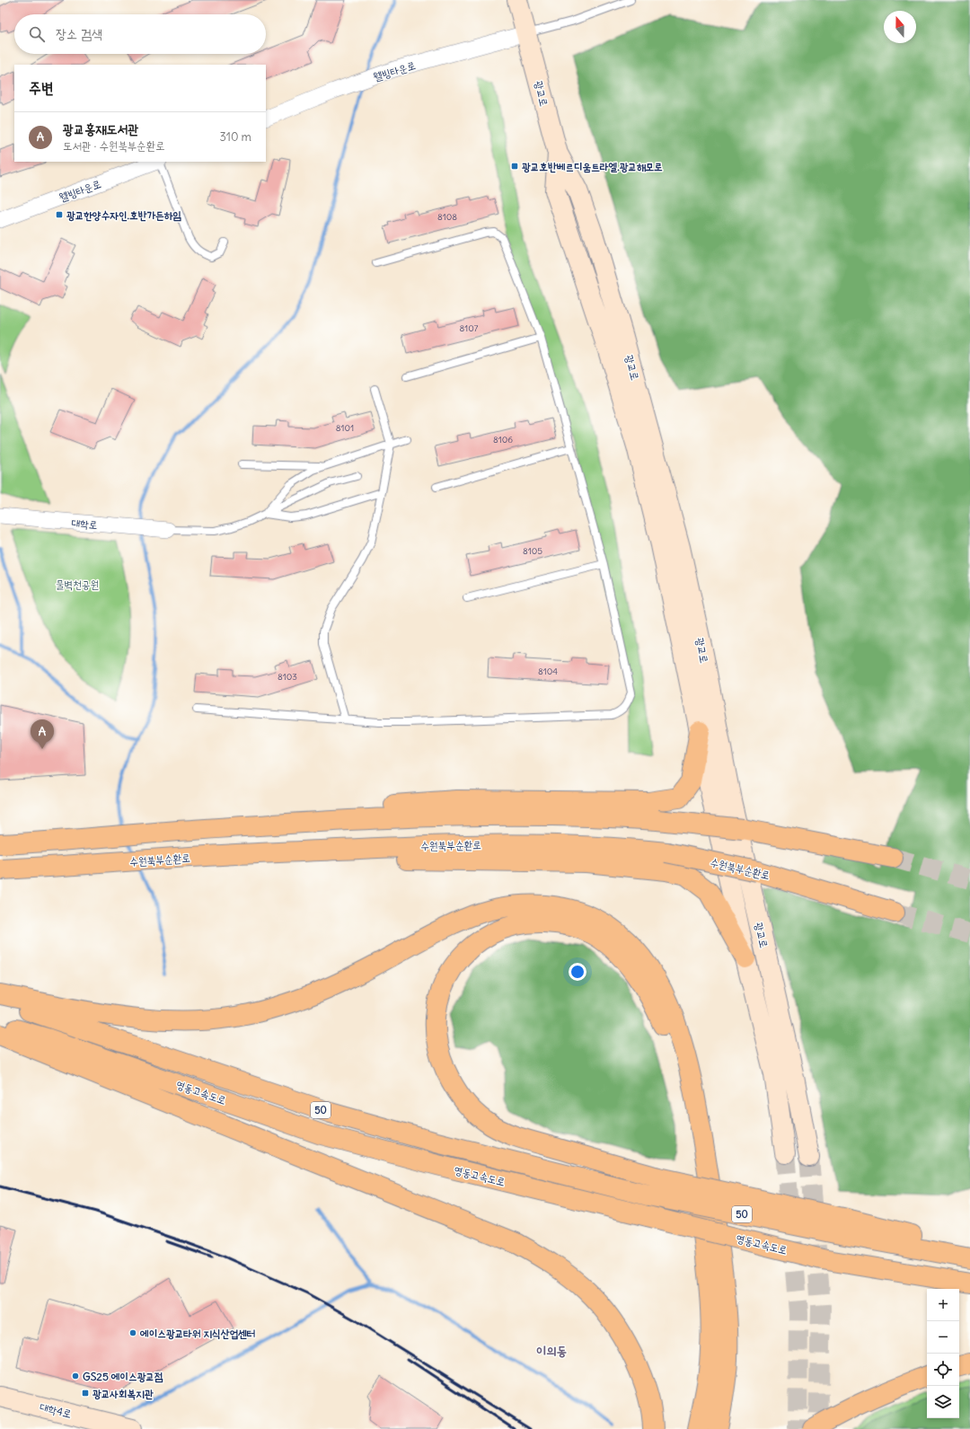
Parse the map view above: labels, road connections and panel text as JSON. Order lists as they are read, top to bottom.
{
  "streets": {
    "highway": ["수원북부순환로", "영동고속도로", "50"],
    "main road": ["광교로", "대학4로"],
    "street": ["웰빙타운로", "대학로"]
  },
  "crossings": [
    ["웰빙타운로", "광교로"]
  ],
  "districts": ["이의동"],
  "parks": ["물벽천공원"],
  "places": {
    "transit": ["광교호반베르디움트라엘.광교해모로", "광교한양수자인.호반가든하임", "광교사회복지관"],
    "other": ["에이스광교타워 지식산업센터", "GS25 에이스광교점"]
  },
  "house_numbers": [
    "8108",
    "8107",
    "8101",
    "8106",
    "8105",
    "8104",
    "8103"
  ],
  "north": "top",
  "page": {
    "search": "장소 검색",
    "heading": "주변",
    "list": [
      {
        "mark": "A",
        "name": "광교홍재도서관",
        "note": "도서관 · 수원북부순환로",
        "value": "310 m"
      }
    ],
    "pins": "A",
    "map_buttons": ["+", "−"]
  }
}
